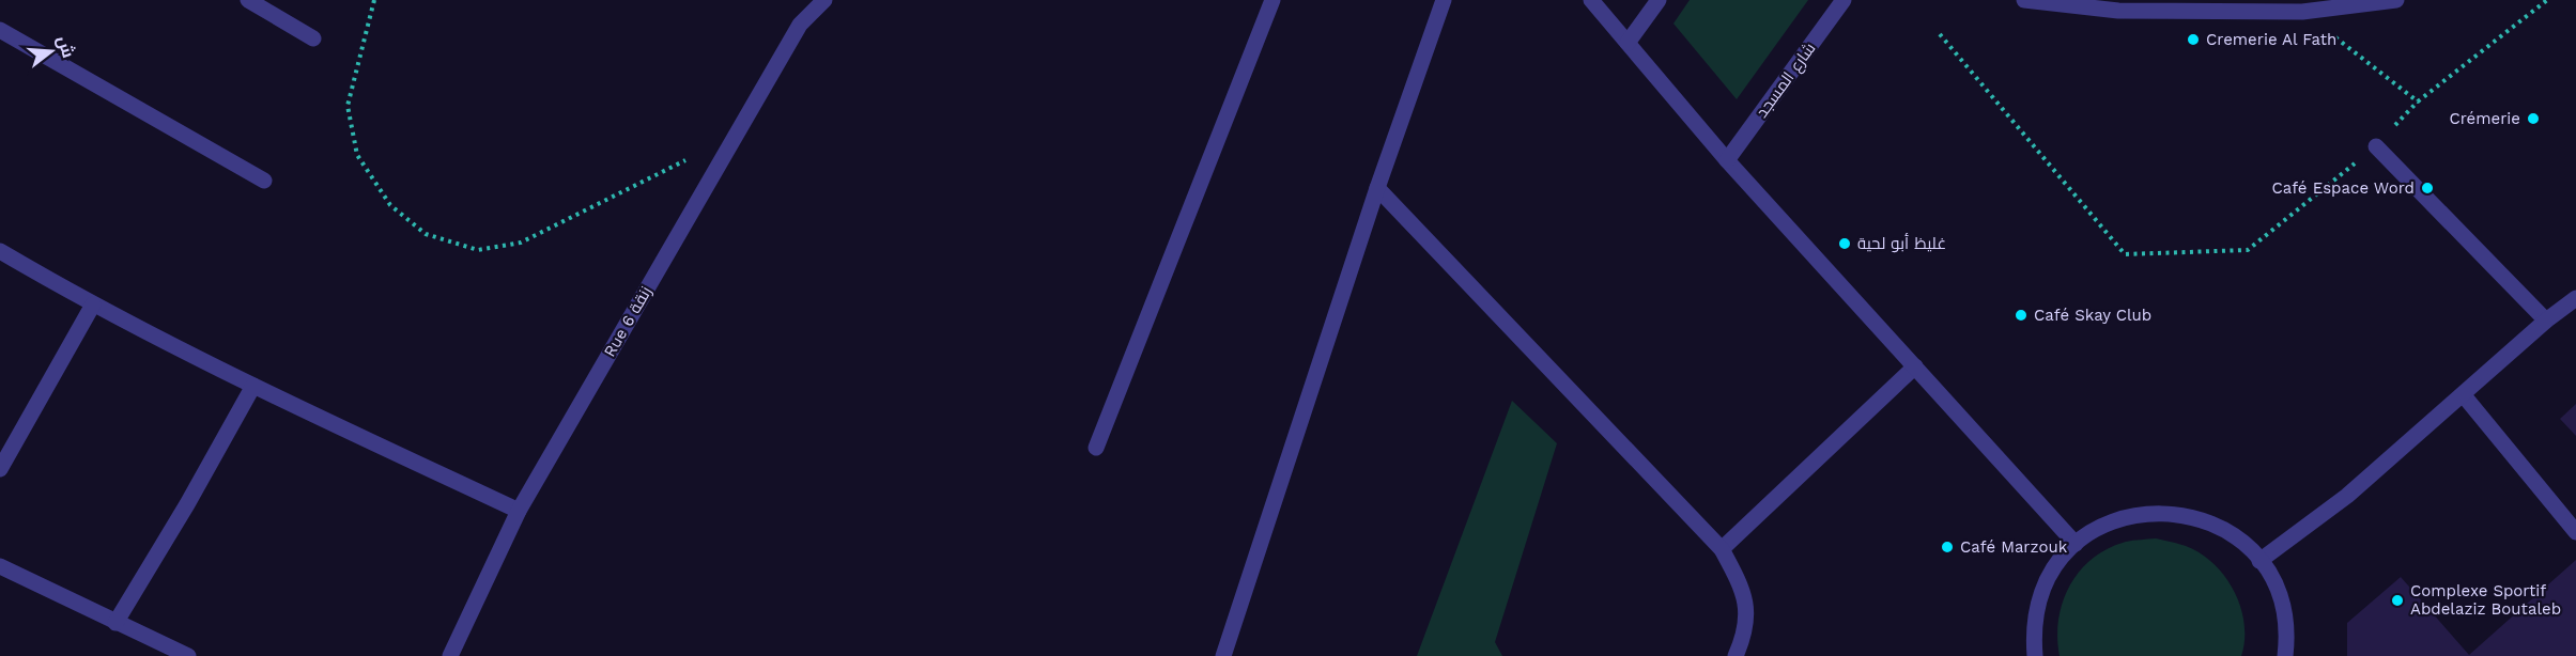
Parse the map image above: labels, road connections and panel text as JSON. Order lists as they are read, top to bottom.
{
  "streets": {
    "street": ["شارع المسجد", "Rue 6 زنقة"]
  },
  "places": [
    "Cremerie Al Fath",
    "Crémerie",
    "Café Espace Word",
    "غليظ أبو لحية",
    "Café Skay Club",
    "Café Marzouk",
    "Complexe Sportif Abdelaziz Boutaleb"
  ],
  "north": "right"
}
